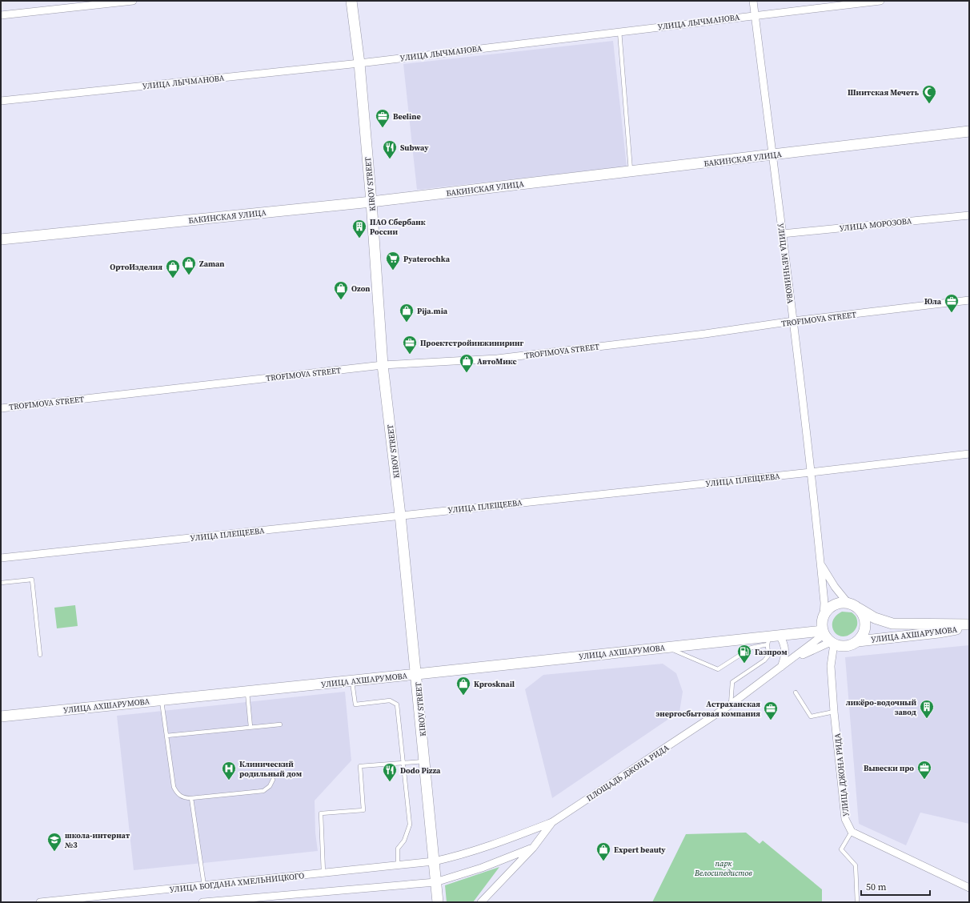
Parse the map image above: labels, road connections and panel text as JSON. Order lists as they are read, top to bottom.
{
  "streets": {
    "main road": ["БАКИНСКАЯ УЛИЦА", "KIROV STREET", "УЛИЦА АХШАРУМОВА"],
    "street": [
      "УЛИЦА ЛЫЧМАНОВА",
      "УЛИЦА МОРОЗОВА",
      "УЛИЦА МЕЧНИКОВА",
      "TROFIMOVA STREET",
      "УЛИЦА ПЛЕЩЕЕВА",
      "ПЛОЩАДЬ ДЖОНА РИДА",
      "УЛИЦА ДЖОНА РИДА",
      "УЛИЦА БОГДАНА ХМЕЛЬНИЦКОГО"
    ]
  },
  "crossings": [
    ["УЛИЦА ЛЫЧМАНОВА", "KIROV STREET"],
    ["УЛИЦА ЛЫЧМАНОВА", "УЛИЦА МЕЧНИКОВА"],
    ["БАКИНСКАЯ УЛИЦА", "KIROV STREET"],
    ["БАКИНСКАЯ УЛИЦА", "УЛИЦА МЕЧНИКОВА"],
    ["KIROV STREET", "TROFIMOVA STREET"],
    ["KIROV STREET", "УЛИЦА ПЛЕЩЕЕВА"],
    ["KIROV STREET", "УЛИЦА АХШАРУМОВА"],
    ["KIROV STREET", "УЛИЦА БОГДАНА ХМЕЛЬНИЦКОГО"],
    ["УЛИЦА МОРОЗОВА", "УЛИЦА МЕЧНИКОВА"],
    ["УЛИЦА МЕЧНИКОВА", "TROFIMOVA STREET"],
    ["УЛИЦА МЕЧНИКОВА", "УЛИЦА ПЛЕЩЕЕВА"],
    ["УЛИЦА МЕЧНИКОВА", "УЛИЦА АХШАРУМОВА"],
    ["УЛИЦА МЕЧНИКОВА", "ПЛОЩАДЬ ДЖОНА РИДА"],
    ["УЛИЦА МЕЧНИКОВА", "УЛИЦА ДЖОНА РИДА"],
    ["УЛИЦА АХШАРУМОВА", "ПЛОЩАДЬ ДЖОНА РИДА"],
    ["УЛИЦА АХШАРУМОВА", "УЛИЦА ДЖОНА РИДА"],
    ["ПЛОЩАДЬ ДЖОНА РИДА", "УЛИЦА ДЖОНА РИДА"],
    ["ПЛОЩАДЬ ДЖОНА РИДА", "УЛИЦА БОГДАНА ХМЕЛЬНИЦКОГО"]
  ],
  "parks": ["парк Велосипедистов"],
  "places": {
    "mosque": ["Шиитская Мечеть"],
    "office": [
      "Beeline",
      "Юла",
      "Проектстройинжиниринг",
      "Астраханская энергосбытовая компания",
      "Вывески про"
    ],
    "restaurant": ["Subway", "Dodo Pizza"],
    "building": ["ПАО Сбербанк России", "ликёро-водочный завод"],
    "supermarket": ["Pyaterochka"],
    "shop": [
      "Zaman",
      "ОртоИзделия",
      "Ozon",
      "Pija.mia",
      "АвтоМикс",
      "Kprosknail",
      "Expert beauty"
    ],
    "fuel station": ["Газпром"],
    "hospital": ["Клинический родильный дом"],
    "school or university": ["школа-интернат №3"]
  },
  "scale_bar": "50 m"
}
